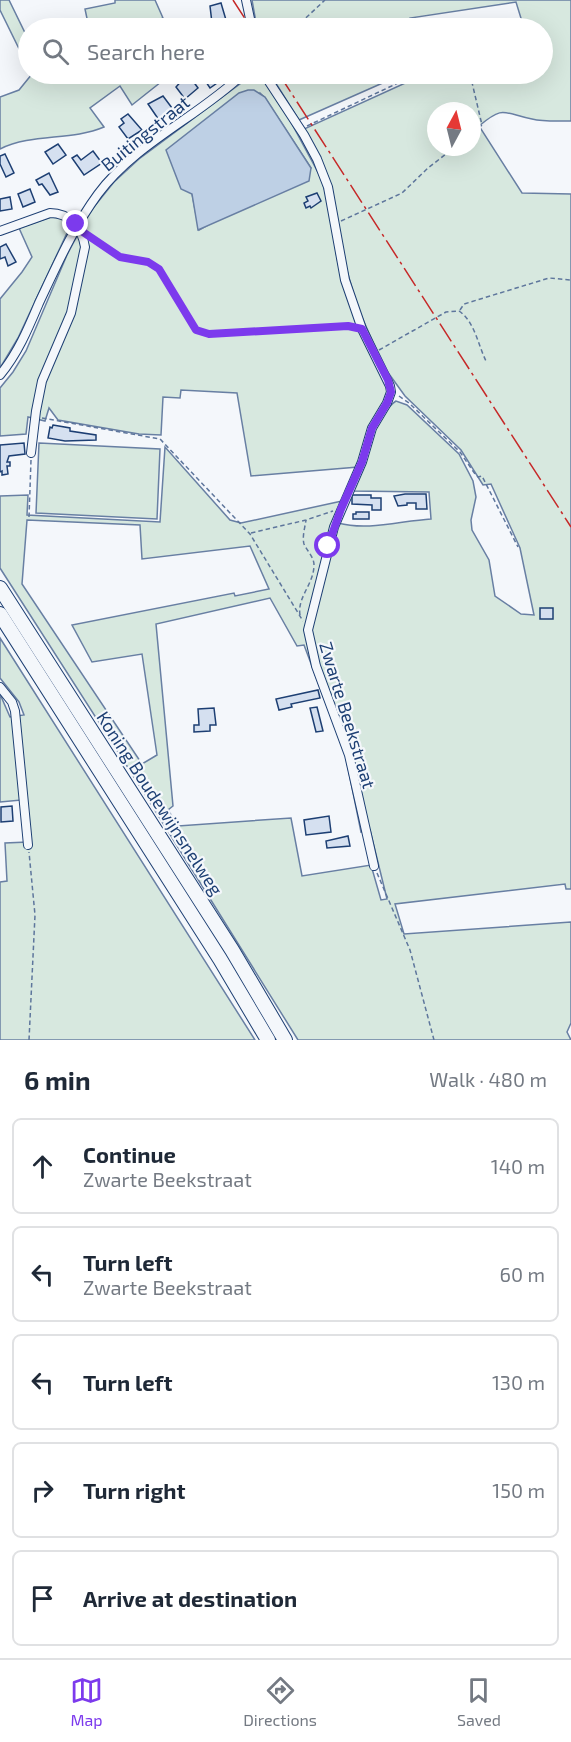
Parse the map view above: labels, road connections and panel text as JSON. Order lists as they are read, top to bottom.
{
  "streets": {
    "highway": ["Koning Boudewijnsnelweg"],
    "street": ["Buitingstraat", "Zwarte Beekstraat"]
  },
  "north": "top",
  "page": {
    "search": "Search here",
    "heading": ["6 min", "Walk · 480 m"],
    "list": [
      ["Continue", "Zwarte Beekstraat", "140 m"],
      ["Turn left", "Zwarte Beekstraat", "60 m"],
      ["Turn left", "130 m"],
      ["Turn right", "150 m"],
      "Arrive at destination"
    ],
    "nav": ["Map", "Directions", "Saved"]
  }
}
